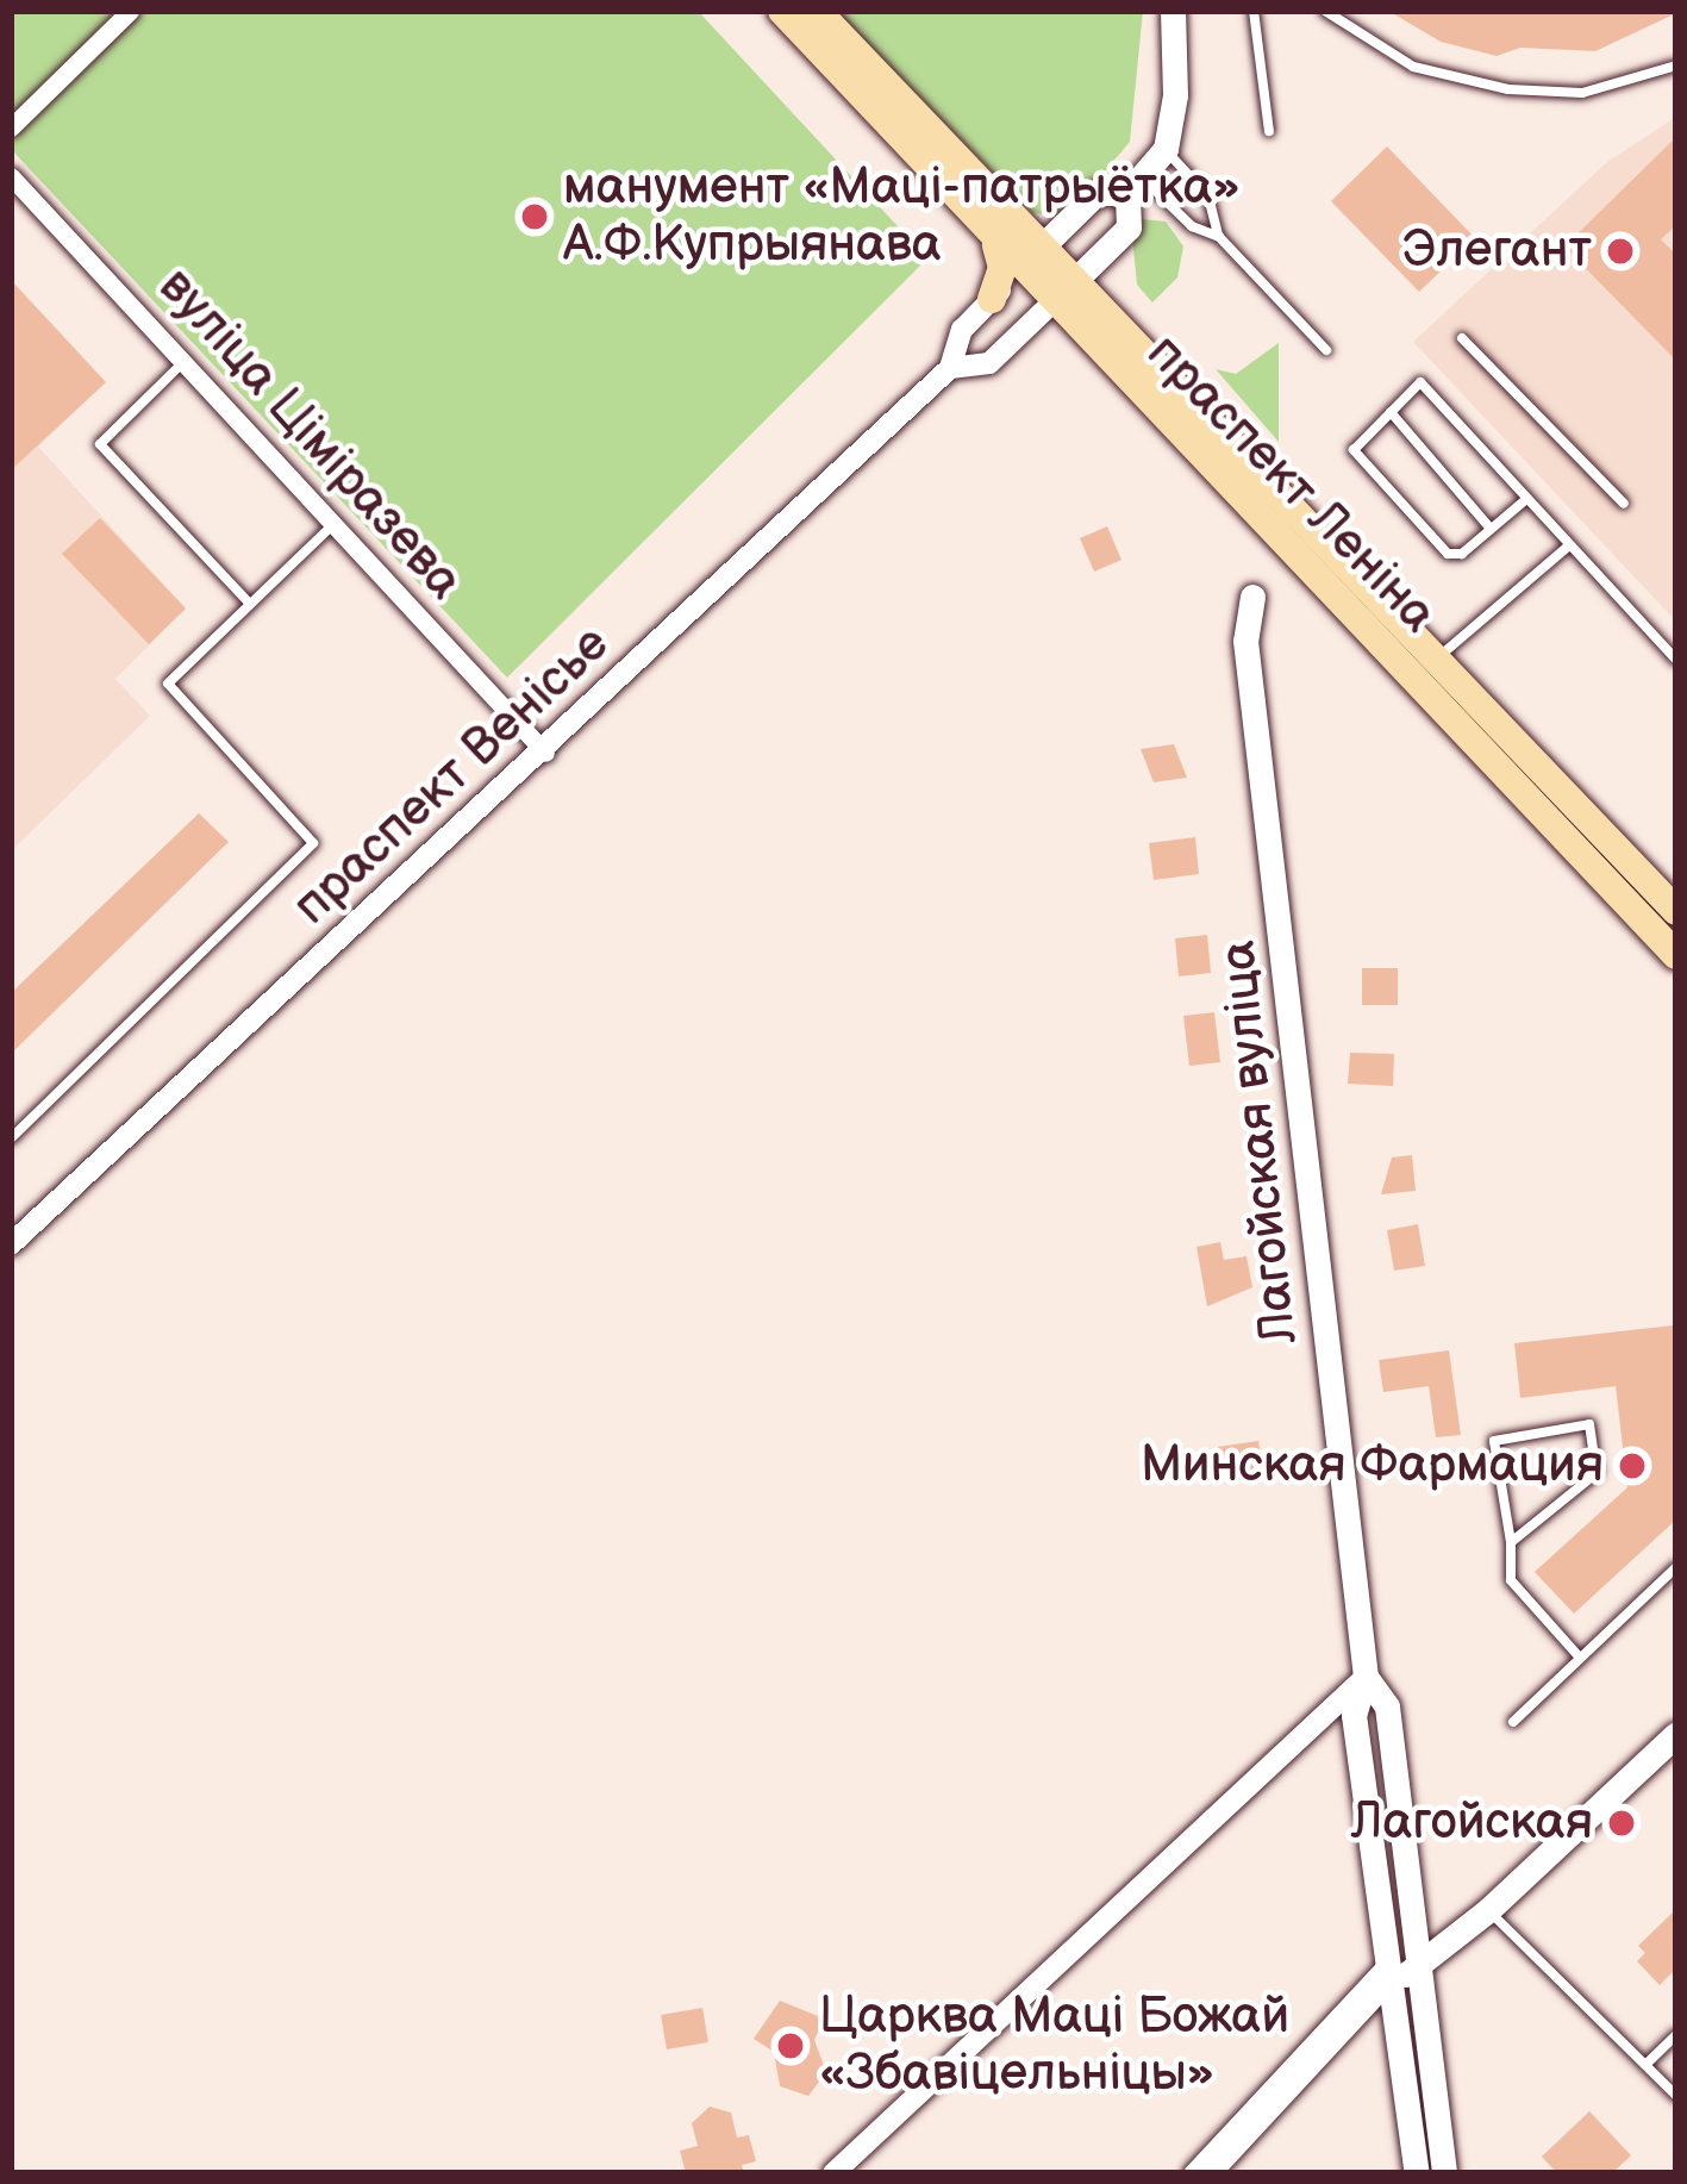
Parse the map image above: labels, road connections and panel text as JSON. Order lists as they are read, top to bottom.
{
  "streets": {
    "main road": ["праспект Леніна", "Лагойская вуліца"],
    "street": ["вуліца Ціміразева", "праспект Венісье"]
  },
  "crossings": [
    ["вуліца Ціміразева", "праспект Венісье"],
    ["праспект Леніна", "праспект Венісье"]
  ],
  "places": [
    "манумент «Маці-патрыётка» А.Ф.Купрыянава",
    "Элегант",
    "Минская Фармация",
    "Лагойская",
    "Царква Маці Божай «Збавіцельніцы»"
  ]
}
